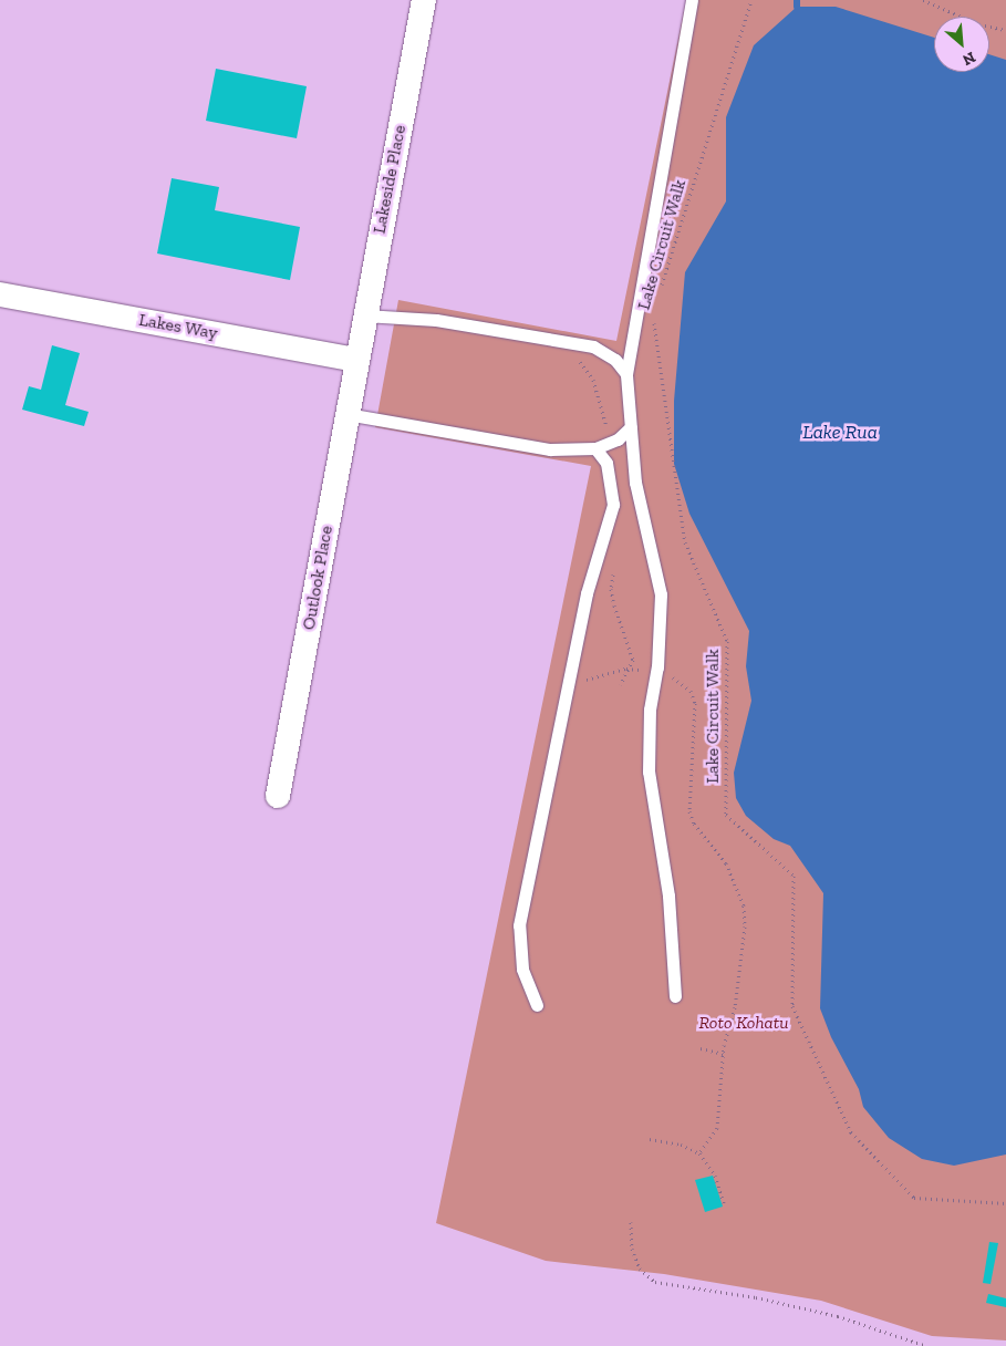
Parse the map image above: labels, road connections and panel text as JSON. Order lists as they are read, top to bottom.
{
  "streets": {
    "street": ["Lakeside Place", "Lakes Way", "Outlook Place"],
    "path": ["Lake Circuit Walk"]
  },
  "crossings": [
    ["Lakeside Place", "Lakes Way"],
    ["Lakeside Place", "Outlook Place"],
    ["Lakes Way", "Outlook Place"]
  ],
  "water": ["Lake Rua"],
  "parks": ["Roto Kohatu"],
  "north": "bottom right"
}
